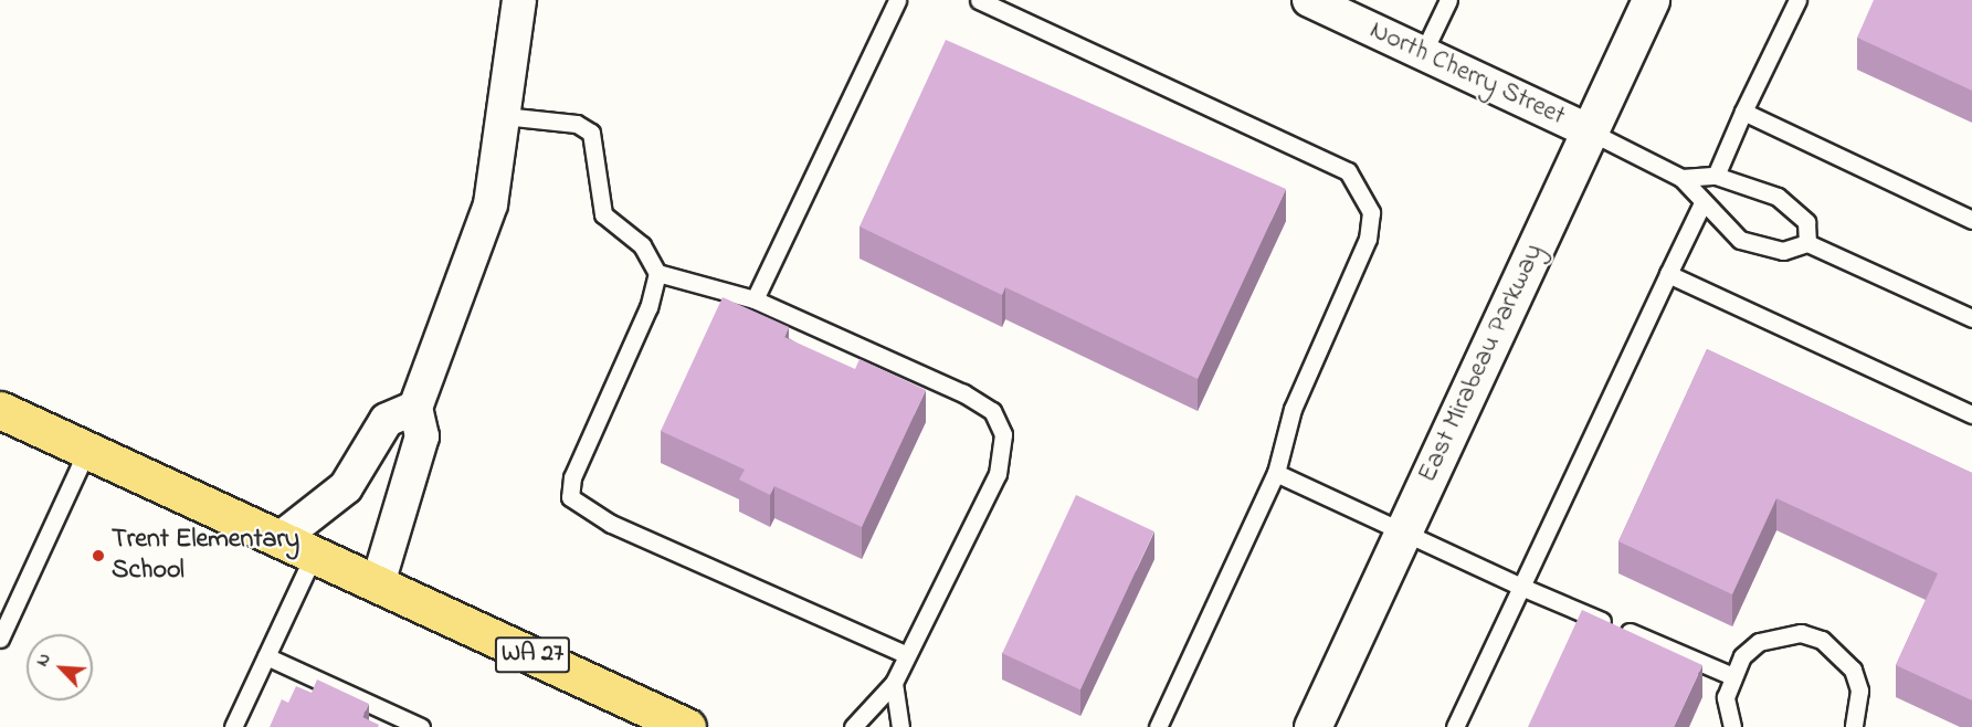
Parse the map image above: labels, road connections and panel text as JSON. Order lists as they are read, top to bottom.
{
  "streets": {
    "main road": ["WA 27"],
    "street": ["North Cherry Street", "East Mirabeau Parkway"]
  },
  "crossings": [
    ["North Cherry Street", "East Mirabeau Parkway"]
  ],
  "places": ["Trent Elementary School"],
  "north": "top left"
}
